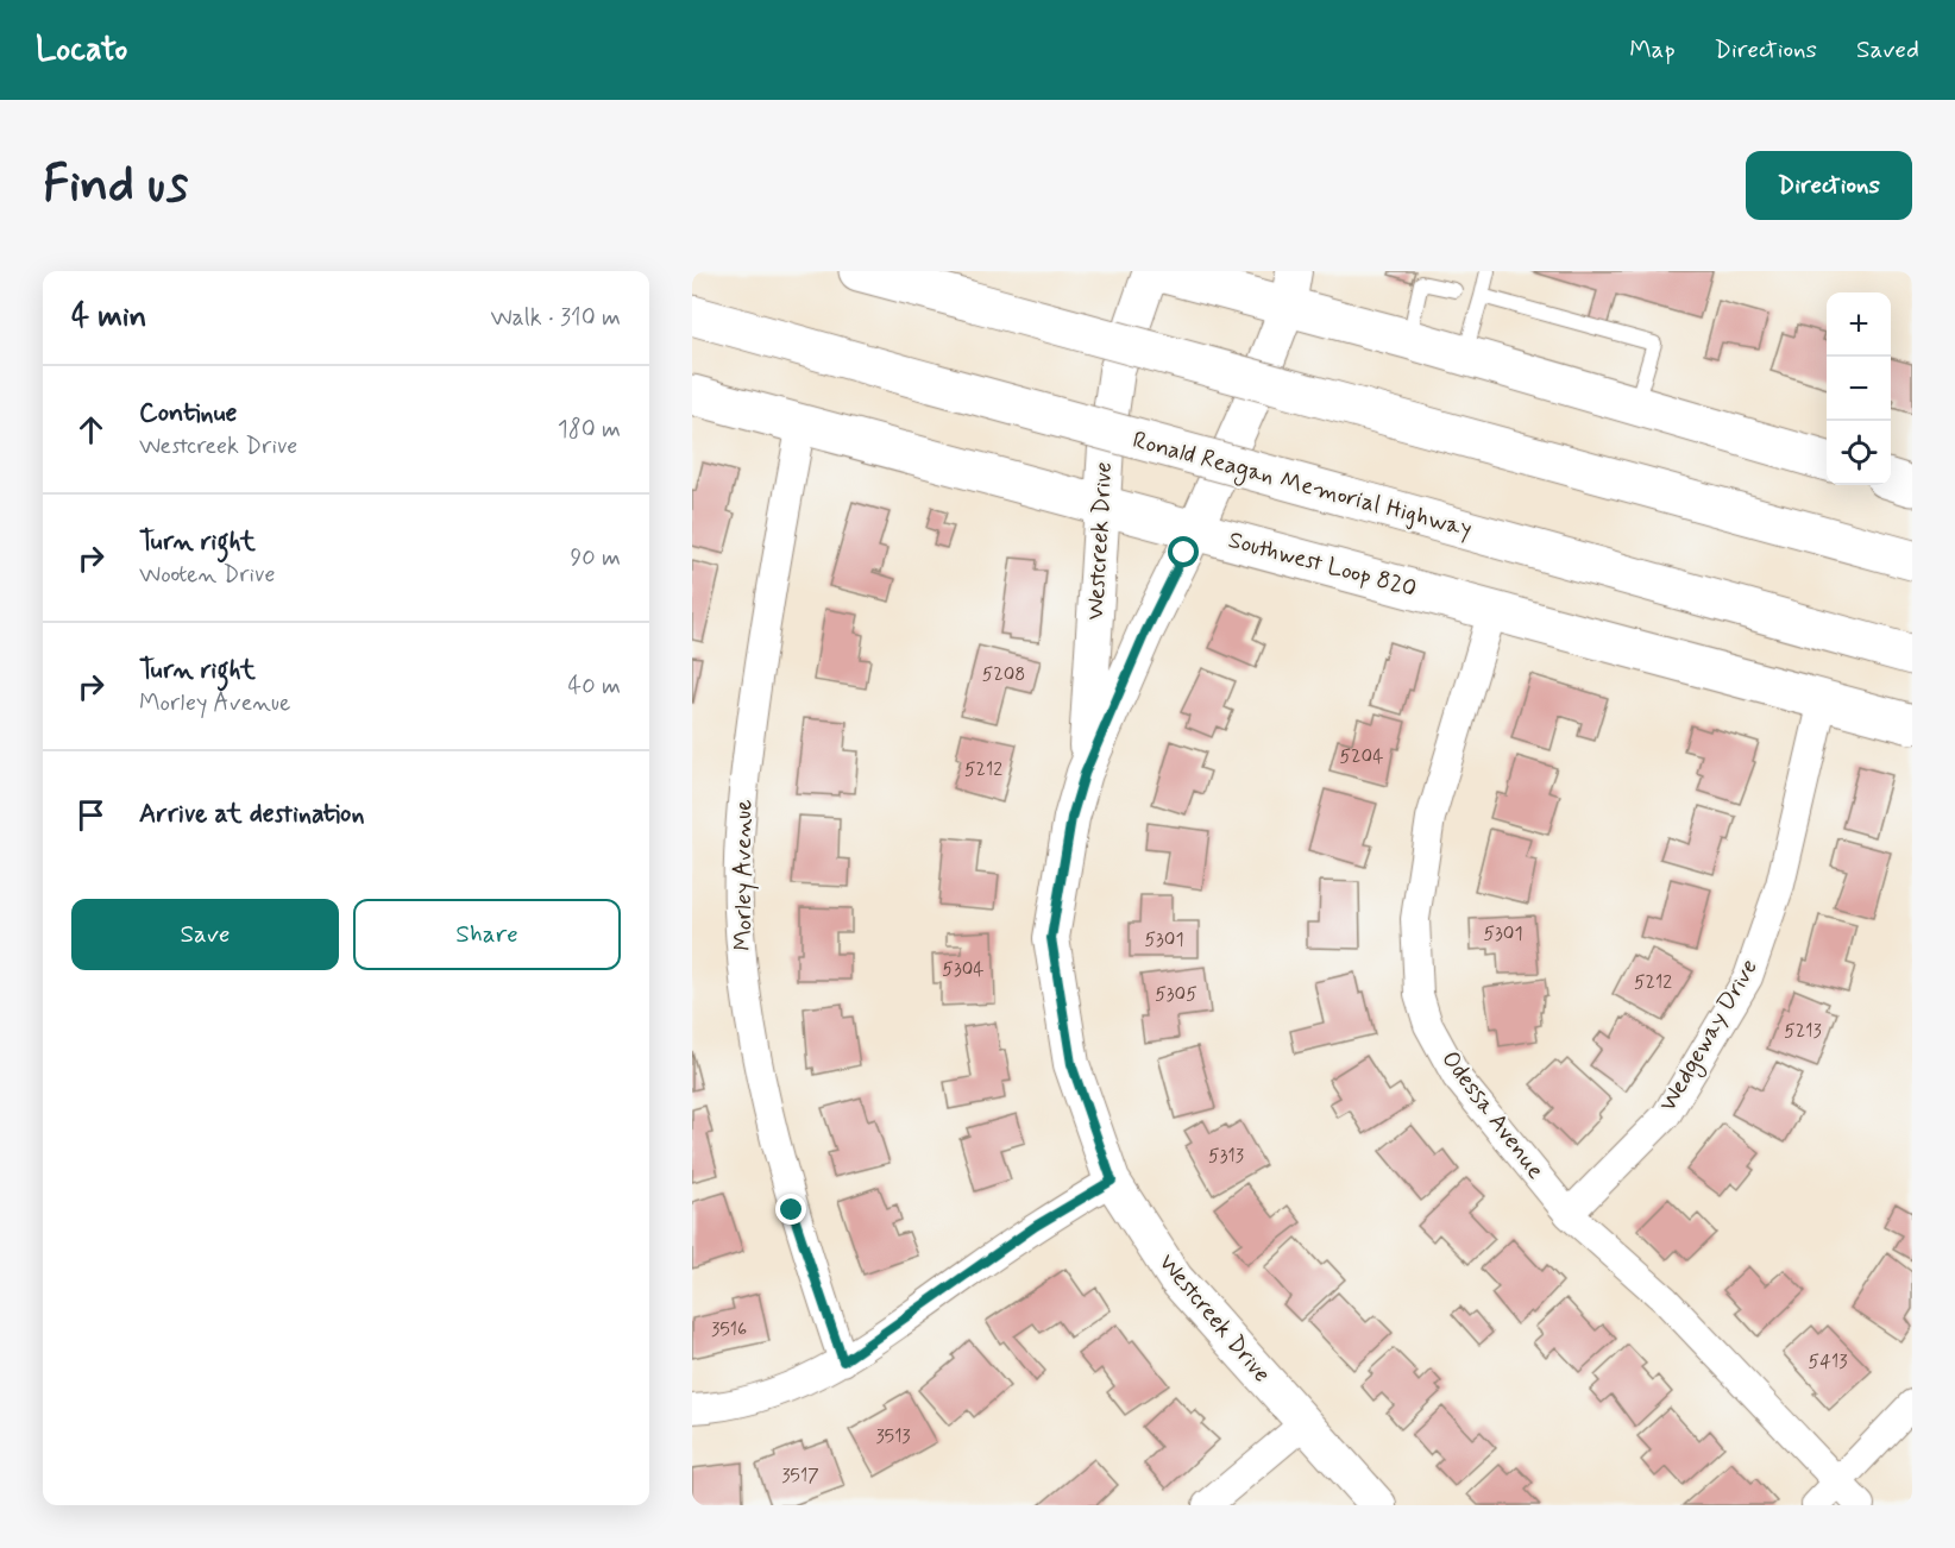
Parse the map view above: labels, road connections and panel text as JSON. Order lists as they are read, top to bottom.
{
  "streets": {
    "main road": ["Ronald Reagan Memorial Highway", "Southwest Loop 820"],
    "street": [
      "Westcreek Drive",
      "Morley Avenue",
      "Wedgeway Drive",
      "Odessa Avenue"
    ]
  },
  "crossings": [
    ["Westcreek Drive", "Southwest Loop 820"],
    ["Southwest Loop 820", "Morley Avenue"],
    ["Southwest Loop 820", "Wedgeway Drive"],
    ["Southwest Loop 820", "Odessa Avenue"],
    ["Wedgeway Drive", "Odessa Avenue"]
  ],
  "house_numbers": [
    "5208",
    "5204",
    "5212",
    "5301",
    "5301",
    "5304",
    "5212",
    "5305",
    "5213",
    "5313",
    "3516",
    "5413",
    "3513",
    "3517"
  ],
  "page": {
    "header": "Locato",
    "nav": ["Map", "Directions", "Saved"],
    "buttons": [
      "Directions",
      ["Save", "Share"]
    ],
    "title": "Find us",
    "heading": ["4 min", "Walk · 310 m"],
    "map_buttons": ["+", "−"],
    "list": [
      ["Continue", "Westcreek Drive", "180 m"],
      ["Turn right", "Wooten Drive", "90 m"],
      ["Turn right", "Morley Avenue", "40 m"],
      "Arrive at destination"
    ]
  }
}
